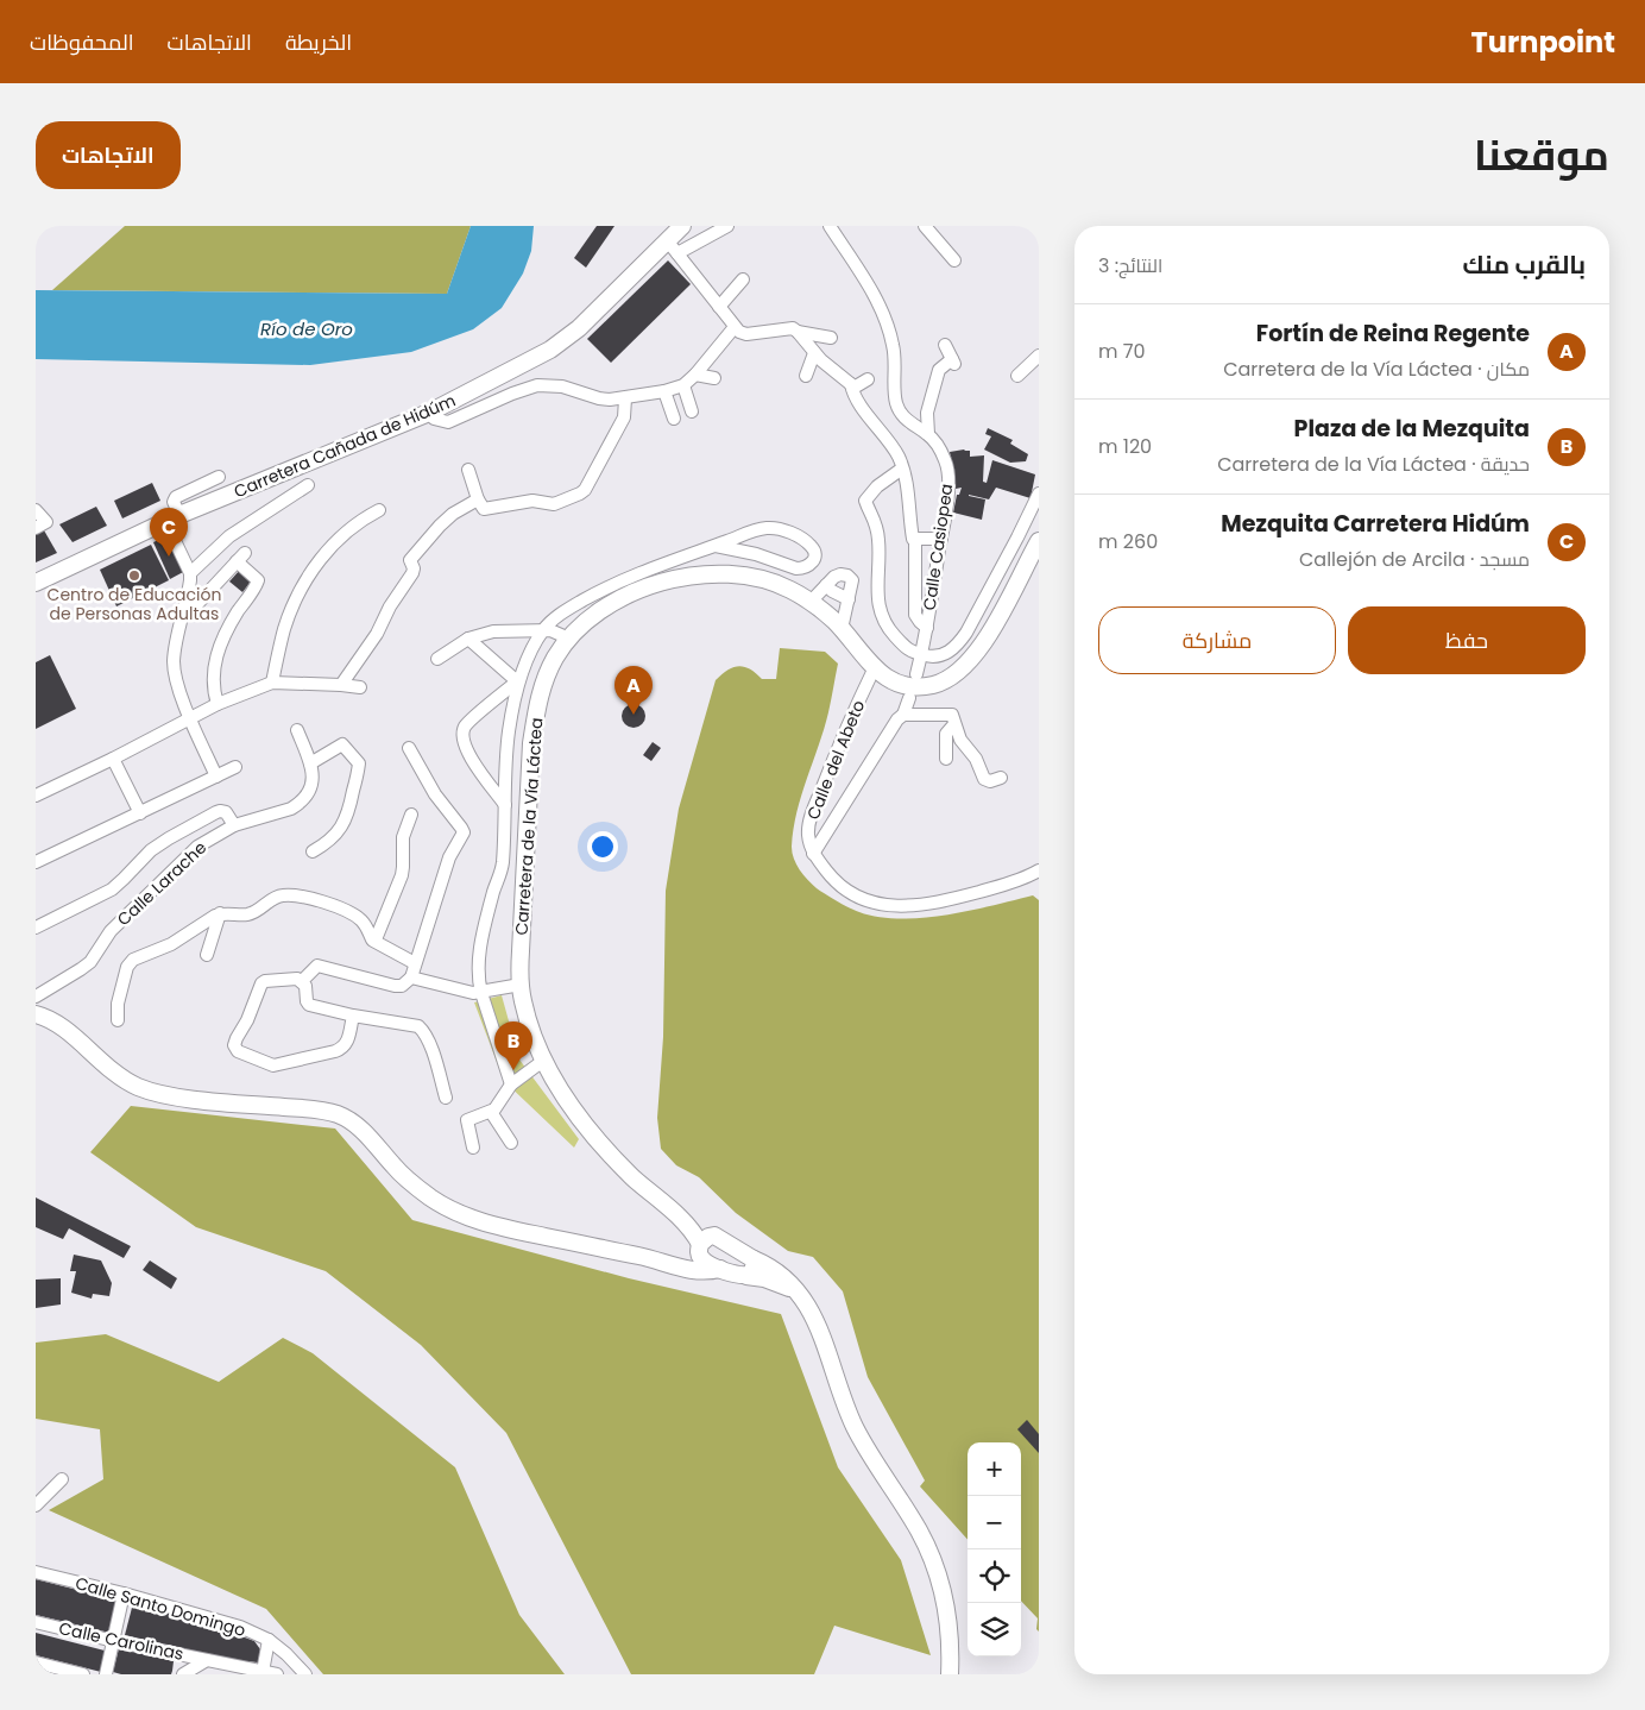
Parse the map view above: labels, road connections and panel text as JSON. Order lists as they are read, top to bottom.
{
  "streets": {
    "street": [
      "Carretera Cañada de Hidúm",
      "Calle Casiopea",
      "Calle del Abeto",
      "Carretera de la Vía Láctea",
      "Calle Larache",
      "Calle Santo Domingo",
      "Calle Carolinas"
    ]
  },
  "crossings": [
    ["Calle del Abeto", "Carretera de la Vía Láctea"]
  ],
  "water": ["Río de Oro"],
  "places": ["Centro de Educación de Personas Adultas"],
  "page": {
    "header": "Turnpoint",
    "nav": ["الخريطة", "الاتجاهات", "المحفوظات"],
    "title": "موقعنا",
    "buttons": [
      "الاتجاهات",
      ["حفظ", "مشاركة"]
    ],
    "heading": ["بالقرب منك", "النتائج: 3"],
    "list": [
      {
        "mark": "A",
        "name": "Fortín de Reina Regente",
        "note": "مكان · Carretera de la Vía Láctea",
        "value": "70 m"
      },
      {
        "mark": "B",
        "name": "Plaza de la Mezquita",
        "note": "حديقة · Carretera de la Vía Láctea",
        "value": "120 m"
      },
      {
        "mark": "C",
        "name": "Mezquita Carretera Hidúm",
        "note": "مسجد · Callejón de Arcila",
        "value": "260 m"
      }
    ],
    "pins": ["C", "A", "B"],
    "map_buttons": ["+", "−"]
  }
}
